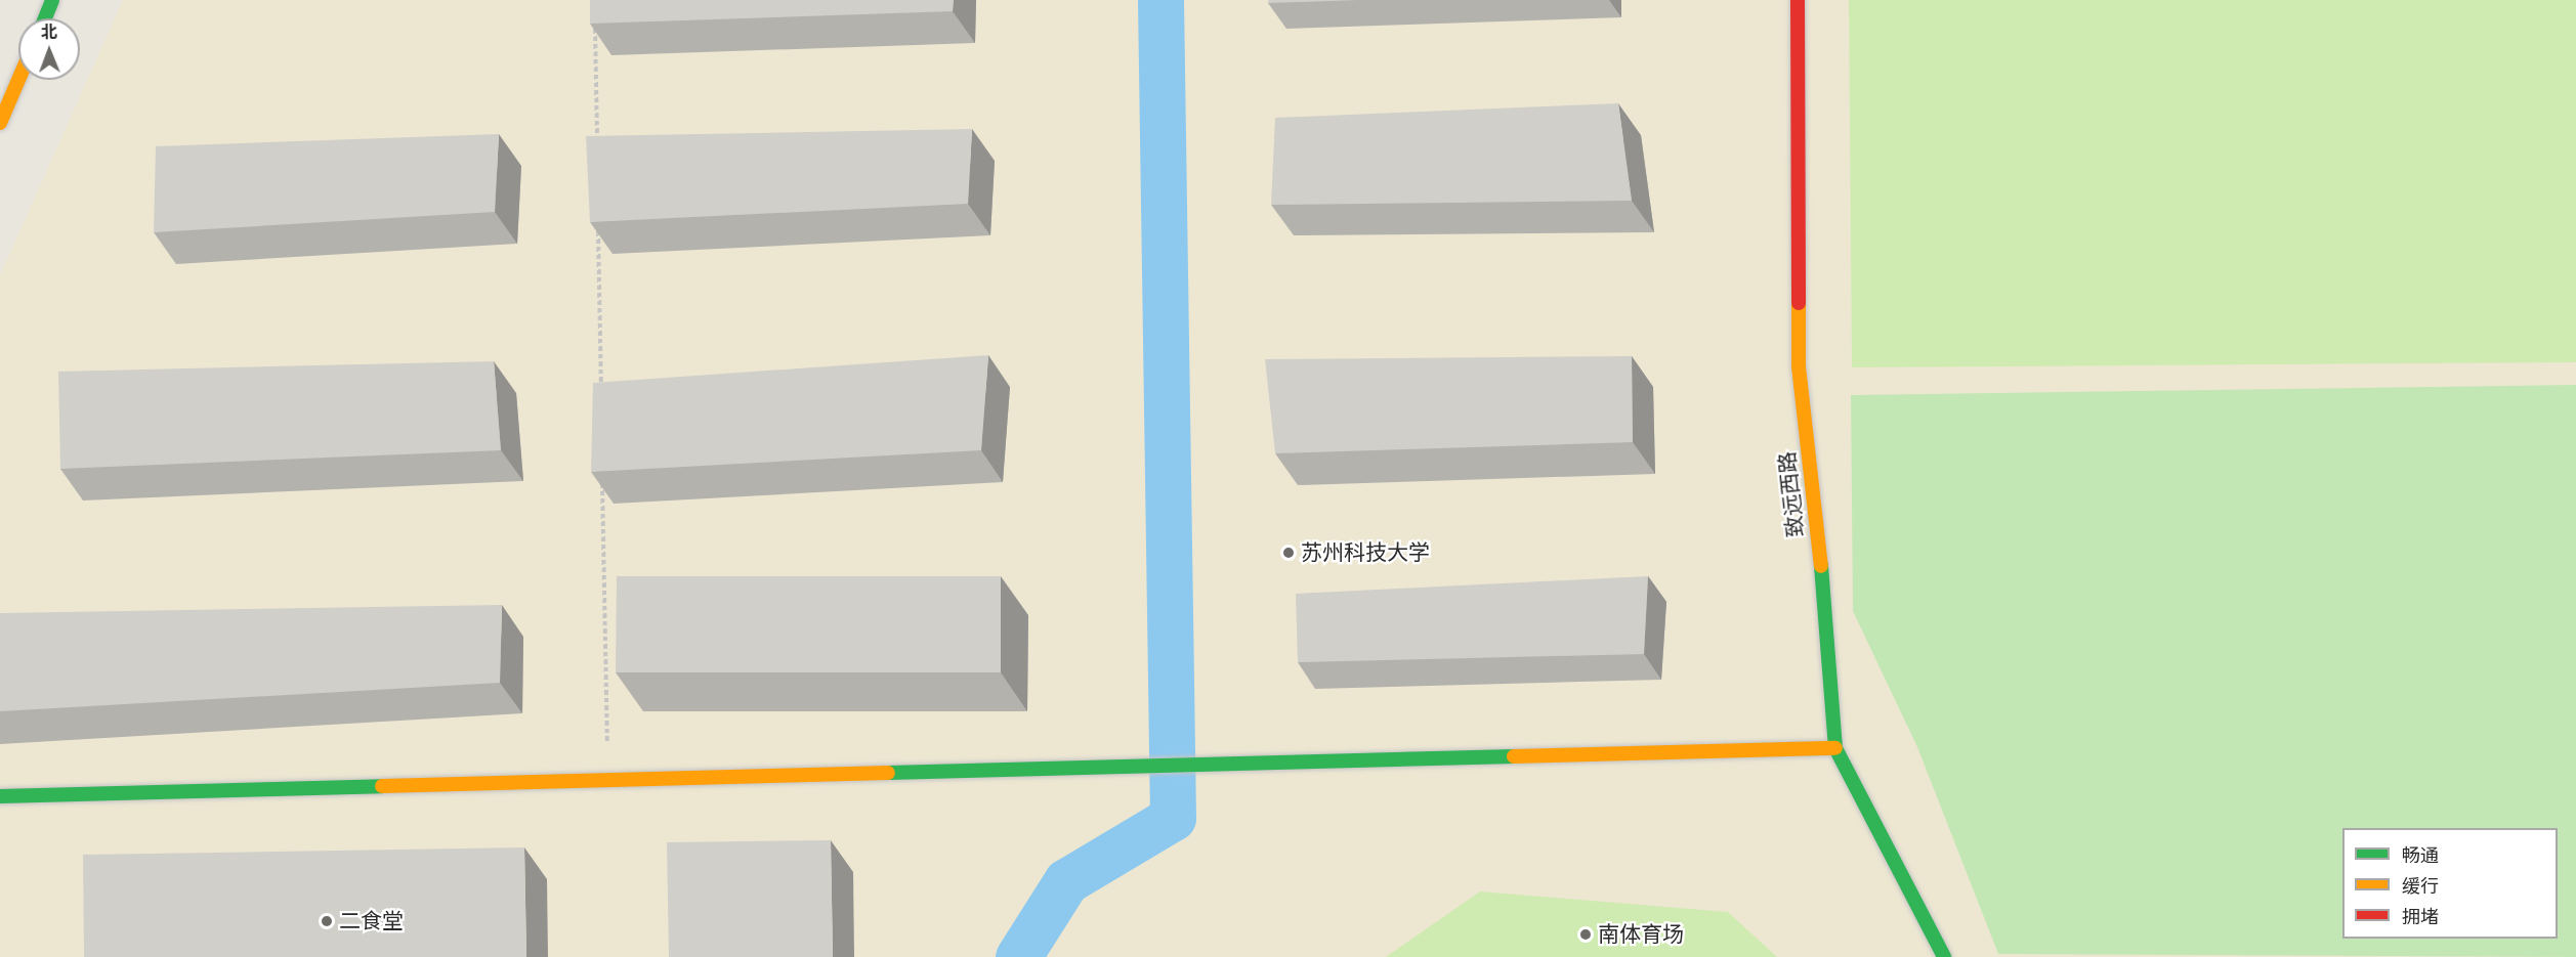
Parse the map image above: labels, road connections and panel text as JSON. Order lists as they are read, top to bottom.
{
  "streets": {
    "street": ["致远西路"]
  },
  "places": ["苏州科技大学", "二食堂", "南体育场"],
  "legend": ["畅通", "缓行", "拥堵"],
  "north": "top"
}
